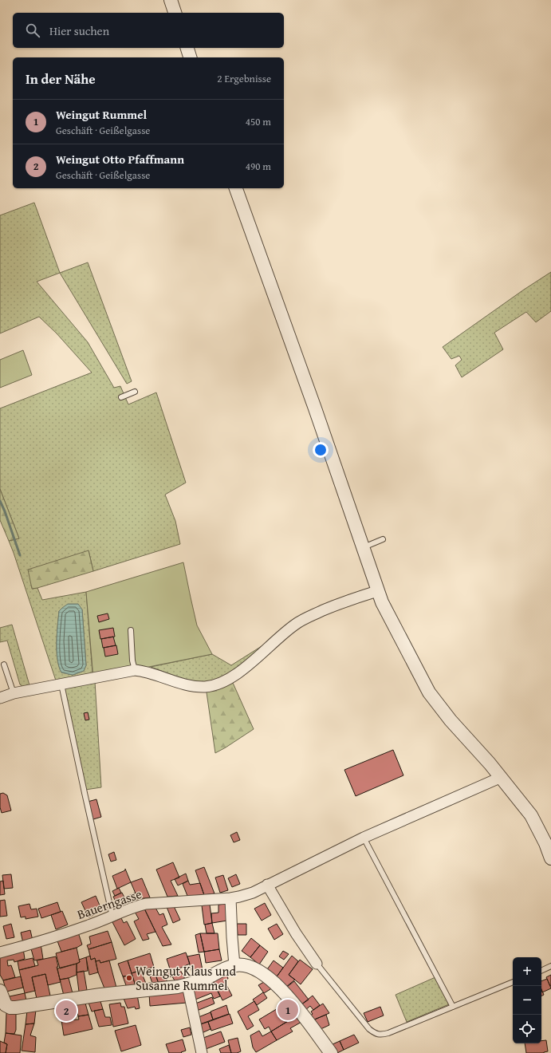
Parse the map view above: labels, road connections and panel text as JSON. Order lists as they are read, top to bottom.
{
  "streets": {
    "street": ["Bauerngasse"]
  },
  "places": ["Weingut Klaus und Susanne Rummel"],
  "page": {
    "search": "Hier suchen",
    "heading": ["In der Nähe", "2 Ergebnisse"],
    "list": [
      {
        "mark": "1",
        "name": "Weingut Rummel",
        "note": "Geschäft · Geißelgasse",
        "value": "450 m"
      },
      {
        "mark": "2",
        "name": "Weingut Otto Pfaffmann",
        "note": "Geschäft · Geißelgasse",
        "value": "490 m"
      }
    ],
    "map_buttons": ["+", "−"],
    "pins": ["1", "2"]
  }
}
